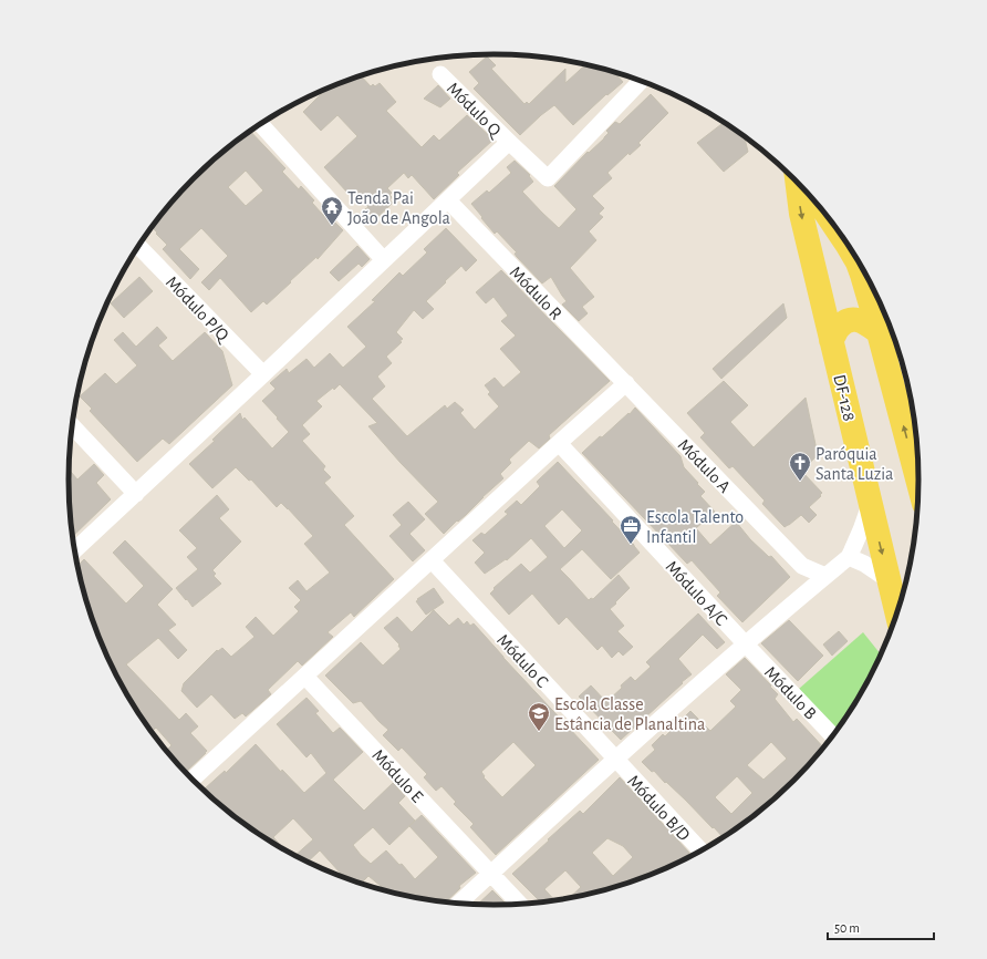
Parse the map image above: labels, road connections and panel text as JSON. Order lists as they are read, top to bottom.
{
  "streets": {
    "main road": ["DF-128"],
    "street": [
      "Módulo Q",
      "Módulo R",
      "Módulo P/Q",
      "Módulo A",
      "Módulo A/C",
      "Módulo C",
      "Módulo B",
      "Módulo E",
      "Módulo B/D"
    ]
  },
  "crossings": [
    ["Módulo R", "Módulo A"],
    ["Módulo A/C", "Módulo B"],
    ["Módulo C", "Módulo B/D"]
  ],
  "places": {
    "temple": ["Tenda Pai João de Angola"],
    "church": ["Paróquia Santa Luzia"],
    "office": ["Escola Talento Infantil"],
    "school or university": ["Escola Classe Estância de Planaltina"]
  },
  "scale_bar": "50 m"
}
